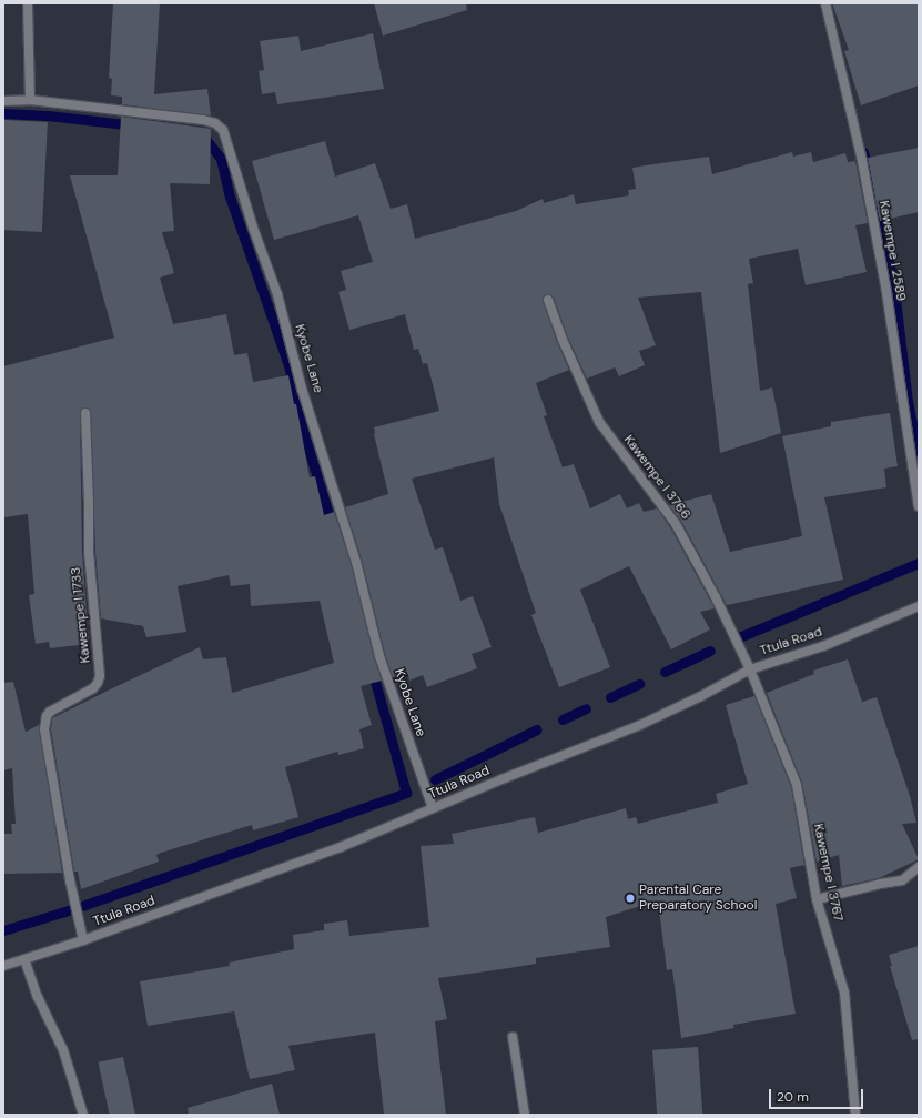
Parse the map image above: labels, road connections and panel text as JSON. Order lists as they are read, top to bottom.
{
  "streets": {
    "street": [
      "Kawempe I 2589",
      "Kyobe Lane",
      "Kawempe I 3766",
      "Kawempe I 1733",
      "Ttula Road",
      "Kawempe I 3767"
    ]
  },
  "crossings": [
    ["Kyobe Lane", "Ttula Road"],
    ["Kawempe I 3766", "Ttula Road"],
    ["Kawempe I 3766", "Kawempe I 3767"],
    ["Kawempe I 1733", "Ttula Road"],
    ["Ttula Road", "Kawempe I 3767"]
  ],
  "places": ["Parental Care Preparatory School"],
  "scale_bar": "20 m"
}
